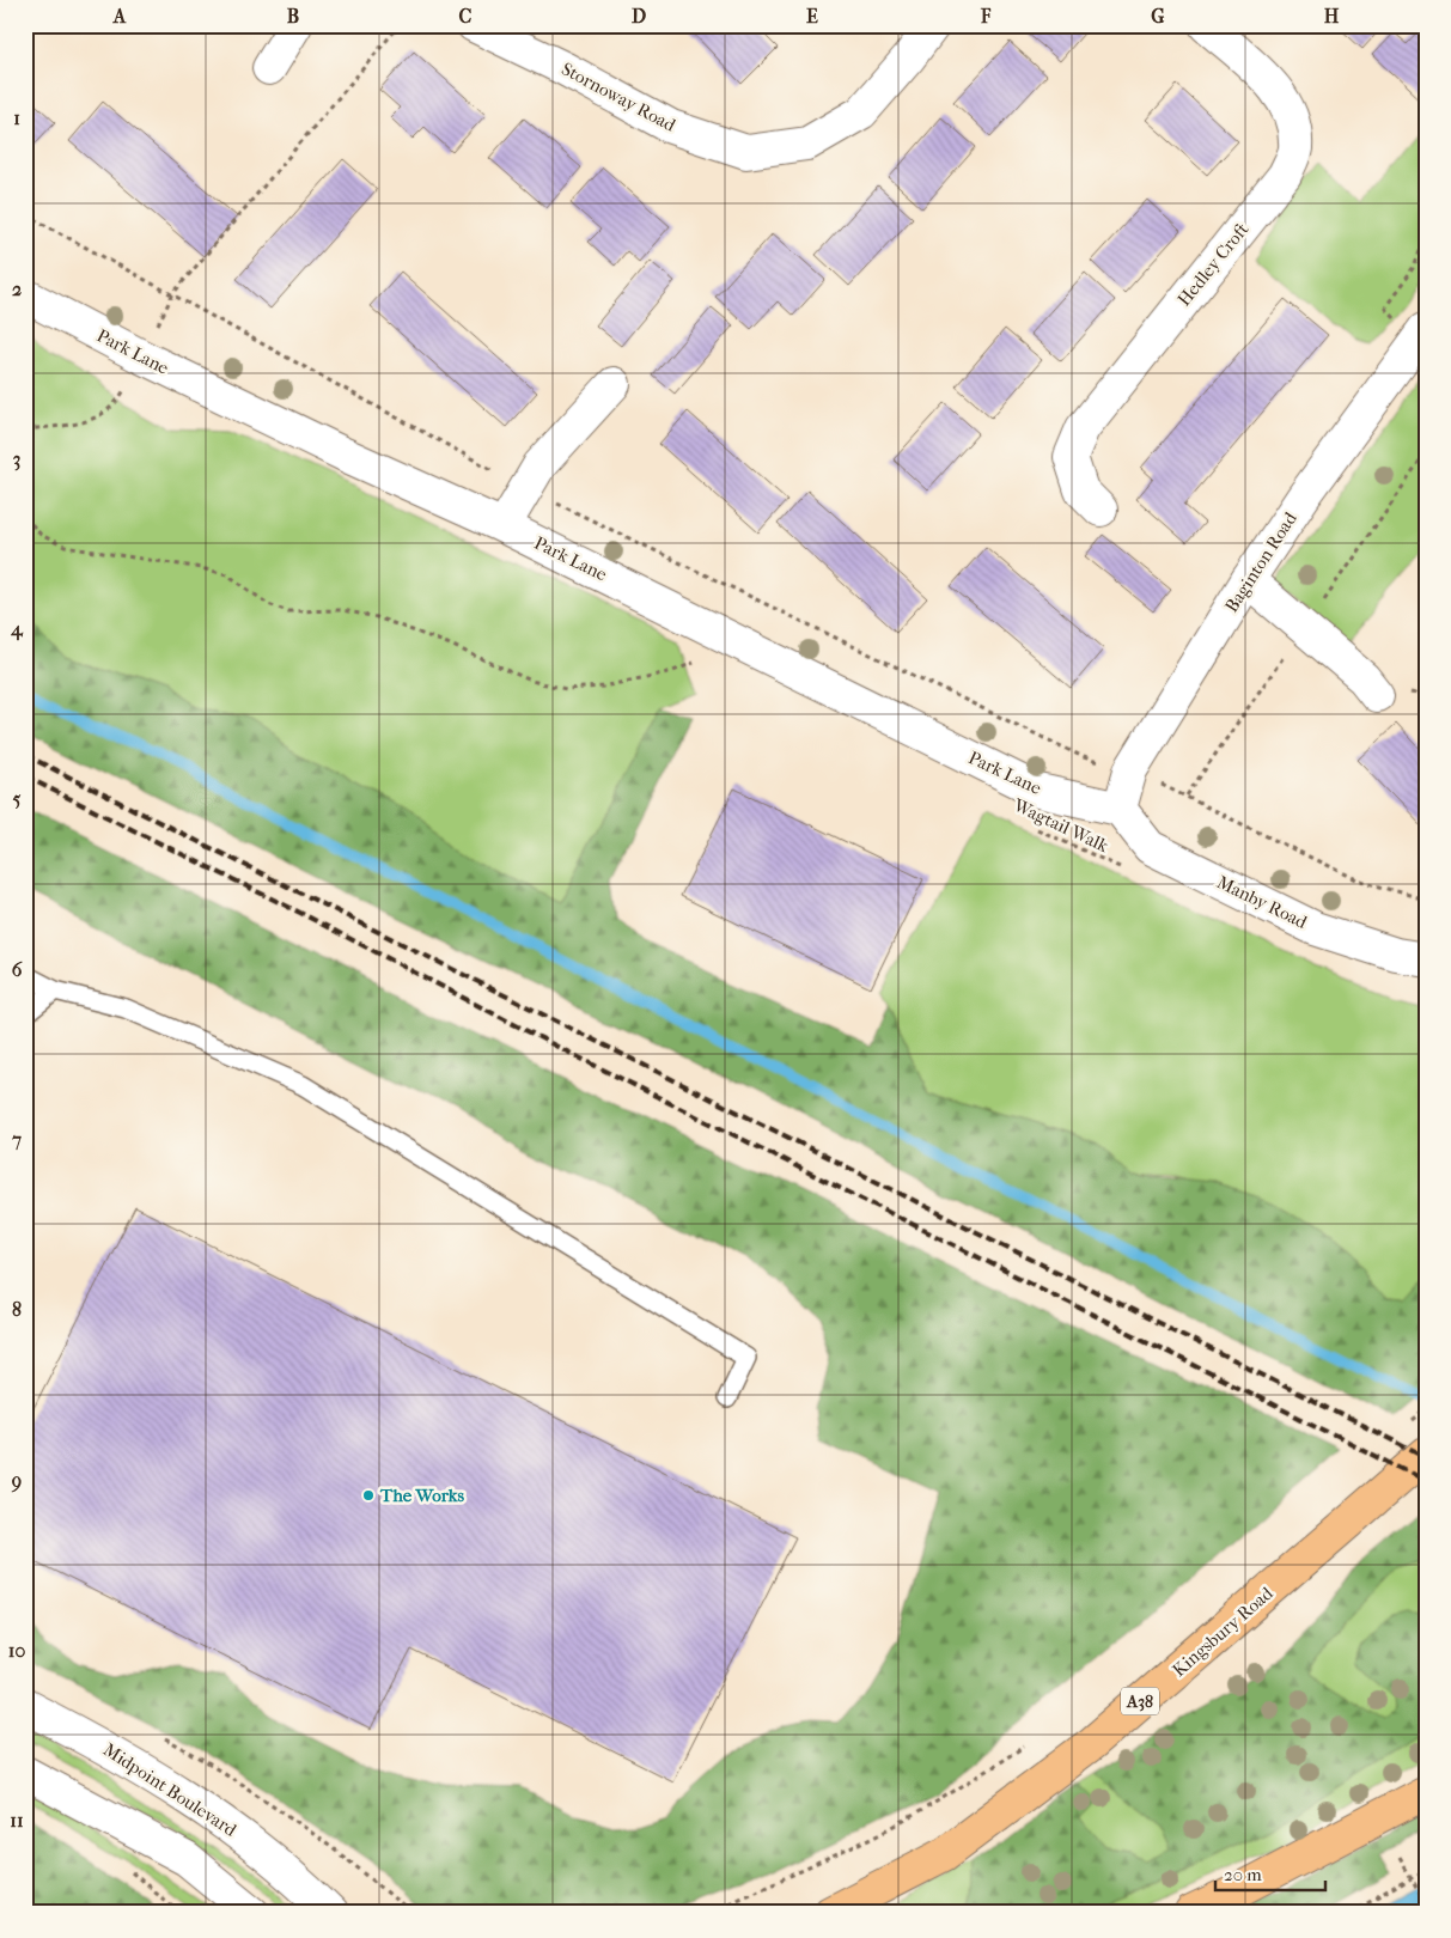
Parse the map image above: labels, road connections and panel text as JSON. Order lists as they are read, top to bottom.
{
  "streets": {
    "highway": ["Kingsbury Road", "A38"],
    "street": [
      "Stornoway Road",
      "Hedley Croft",
      "Park Lane",
      "Baginton Road",
      "Manby Road",
      "Midpoint Boulevard"
    ],
    "path": ["Wagtail Walk"]
  },
  "crossings": [
    ["Park Lane", "Baginton Road"],
    ["Park Lane", "Manby Road"],
    ["Baginton Road", "Manby Road"]
  ],
  "places": ["The Works"],
  "scale_bar": "20 m",
  "grid": {
    "columns": [
      "A",
      "B",
      "C",
      "D",
      "E",
      "F",
      "G",
      "H"
    ],
    "rows": [
      "1",
      "2",
      "3",
      "4",
      "5",
      "6",
      "7",
      "8",
      "9",
      "10",
      "11"
    ]
  }
}
